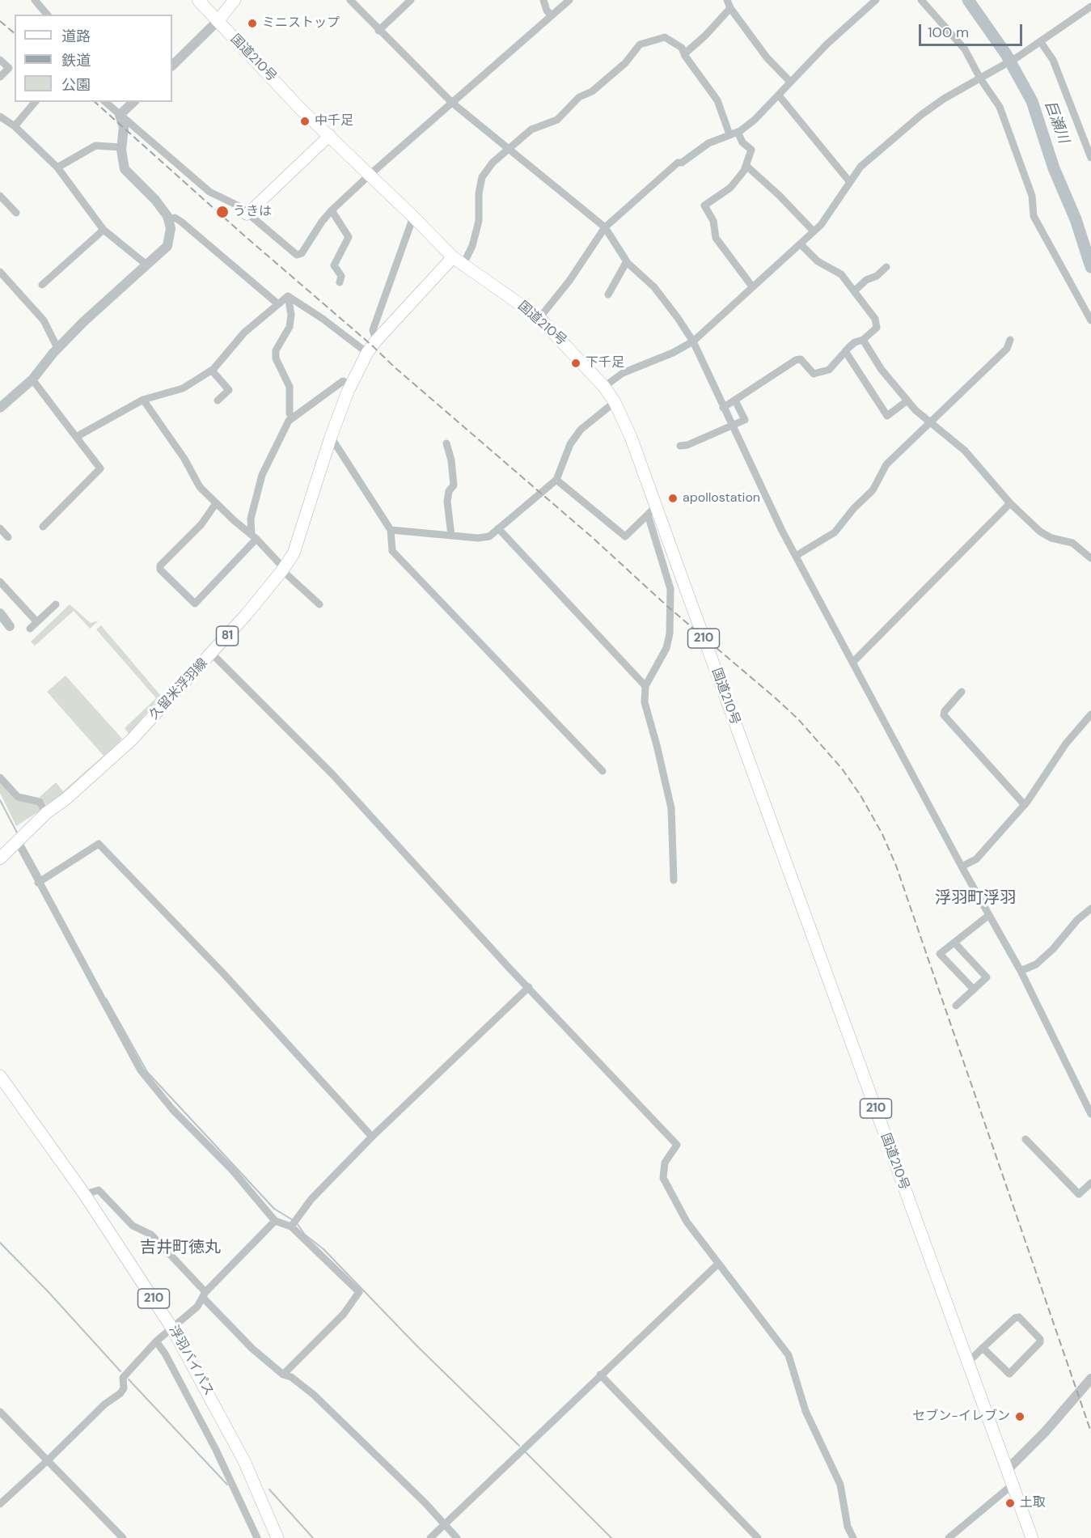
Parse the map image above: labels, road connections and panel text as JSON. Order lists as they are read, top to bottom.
{
  "streets": {
    "main road": [
      "国道210号",
      "81",
      "210",
      "久留米浮羽線",
      "浮羽バイパス"
    ]
  },
  "crossings": [
    ["国道210号", "81"],
    ["81", "久留米浮羽線"]
  ],
  "districts": ["浮羽町浮羽", "吉井町徳丸"],
  "water": ["巨瀬川"],
  "places": [
    "ミニストップ",
    "中千足",
    "うきは",
    "下千足",
    "apollostation",
    "セブン-イレブン",
    "土取"
  ],
  "legend": ["道路", "鉄道", "公園"],
  "scale_bar": "100 m"
}
